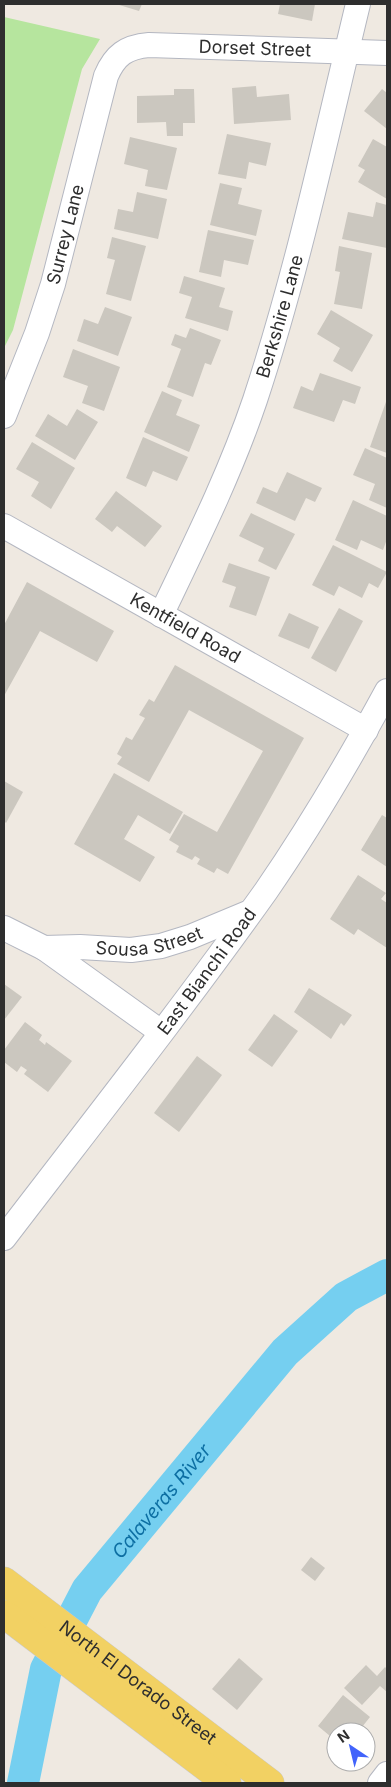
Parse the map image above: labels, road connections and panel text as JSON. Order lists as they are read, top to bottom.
{
  "streets": {
    "main road": ["North El Dorado Street"],
    "street": [
      "Dorset Street",
      "Surrey Lane",
      "Berkshire Lane",
      "Kentfield Road",
      "Sousa Street",
      "East Bianchi Road"
    ]
  },
  "crossings": [
    ["Dorset Street", "Surrey Lane"],
    ["Dorset Street", "Berkshire Lane"],
    ["Berkshire Lane", "Kentfield Road"],
    ["Kentfield Road", "East Bianchi Road"],
    ["Sousa Street", "East Bianchi Road"]
  ],
  "water": ["Calaveras River"],
  "north": "top left"
}
